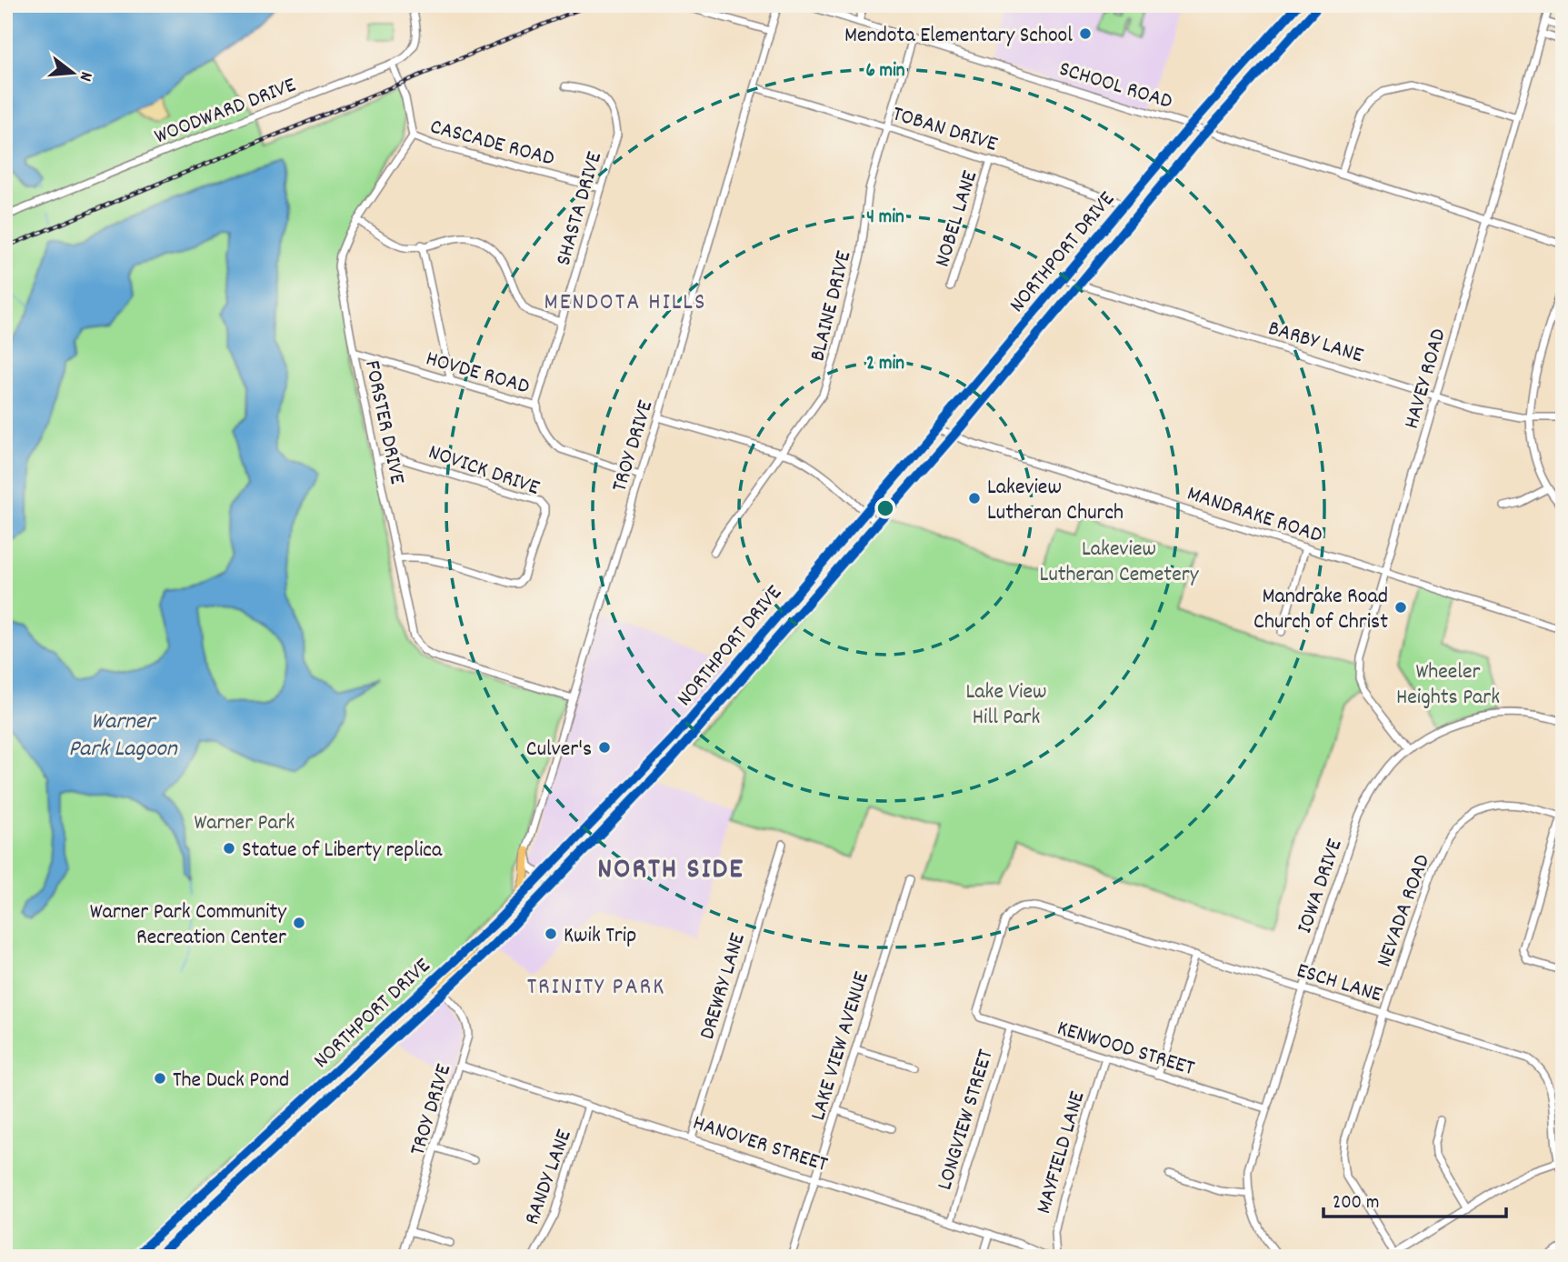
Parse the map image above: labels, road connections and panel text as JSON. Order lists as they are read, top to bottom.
{
  "streets": {
    "main road": ["NORTHPORT DRIVE"],
    "street": [
      "SCHOOL ROAD",
      "WOODWARD DRIVE",
      "TOBAN DRIVE",
      "CASCADE ROAD",
      "SHASTA DRIVE",
      "NOBEL LANE",
      "BLAINE DRIVE",
      "BARBY LANE",
      "HOVDE ROAD",
      "HAVEY ROAD",
      "FORSTER DRIVE",
      "TROY DRIVE",
      "NOVICK DRIVE",
      "MANDRAKE ROAD",
      "IOWA DRIVE",
      "NEVADA ROAD",
      "ESCH LANE",
      "DREWRY LANE",
      "LAKE VIEW AVENUE",
      "KENWOOD STREET",
      "LONGVIEW STREET",
      "HANOVER STREET",
      "MAYFIELD LANE",
      "RANDY LANE"
    ]
  },
  "crossings": [
    ["SCHOOL ROAD", "NORTHPORT DRIVE"],
    ["SCHOOL ROAD", "BLAINE DRIVE"],
    ["SCHOOL ROAD", "HAVEY ROAD"],
    ["TOBAN DRIVE", "NOBEL LANE"],
    ["TOBAN DRIVE", "NORTHPORT DRIVE"],
    ["TOBAN DRIVE", "BLAINE DRIVE"],
    ["TOBAN DRIVE", "TROY DRIVE"],
    ["CASCADE ROAD", "SHASTA DRIVE"],
    ["CASCADE ROAD", "FORSTER DRIVE"],
    ["SHASTA DRIVE", "HOVDE ROAD"],
    ["NORTHPORT DRIVE", "BARBY LANE"],
    ["NORTHPORT DRIVE", "TROY DRIVE"],
    ["NORTHPORT DRIVE", "MANDRAKE ROAD"],
    ["BARBY LANE", "HAVEY ROAD"],
    ["HOVDE ROAD", "FORSTER DRIVE"],
    ["HOVDE ROAD", "TROY DRIVE"],
    ["HAVEY ROAD", "MANDRAKE ROAD"],
    ["HAVEY ROAD", "IOWA DRIVE"],
    ["FORSTER DRIVE", "TROY DRIVE"],
    ["FORSTER DRIVE", "NOVICK DRIVE"],
    ["TROY DRIVE", "HANOVER STREET"],
    ["IOWA DRIVE", "ESCH LANE"],
    ["IOWA DRIVE", "KENWOOD STREET"],
    ["NEVADA ROAD", "ESCH LANE"],
    ["ESCH LANE", "LONGVIEW STREET"],
    ["DREWRY LANE", "HANOVER STREET"],
    ["LAKE VIEW AVENUE", "HANOVER STREET"],
    ["KENWOOD STREET", "LONGVIEW STREET"],
    ["KENWOOD STREET", "MAYFIELD LANE"],
    ["LONGVIEW STREET", "HANOVER STREET"],
    ["HANOVER STREET", "RANDY LANE"]
  ],
  "districts": ["MENDOTA HILLS", "NORTH SIDE", "TRINITY PARK"],
  "water": ["Warner Park Lagoon"],
  "parks": [
    "Lakeview Lutheran Cemetery",
    "Wheeler Heights Park",
    "Lake View Hill Park",
    "Warner Park"
  ],
  "places": [
    "Mendota Elementary School",
    "Lakeview Lutheran Church",
    "Mandrake Road Church of Christ",
    "Culver's",
    "Statue of Liberty replica",
    "Warner Park Community Recreation Center",
    "Kwik Trip",
    "The Duck Pond"
  ],
  "scale_bar": "200 m",
  "north": "right",
  "rings": ["6 min", "4 min", "2 min"]
}
